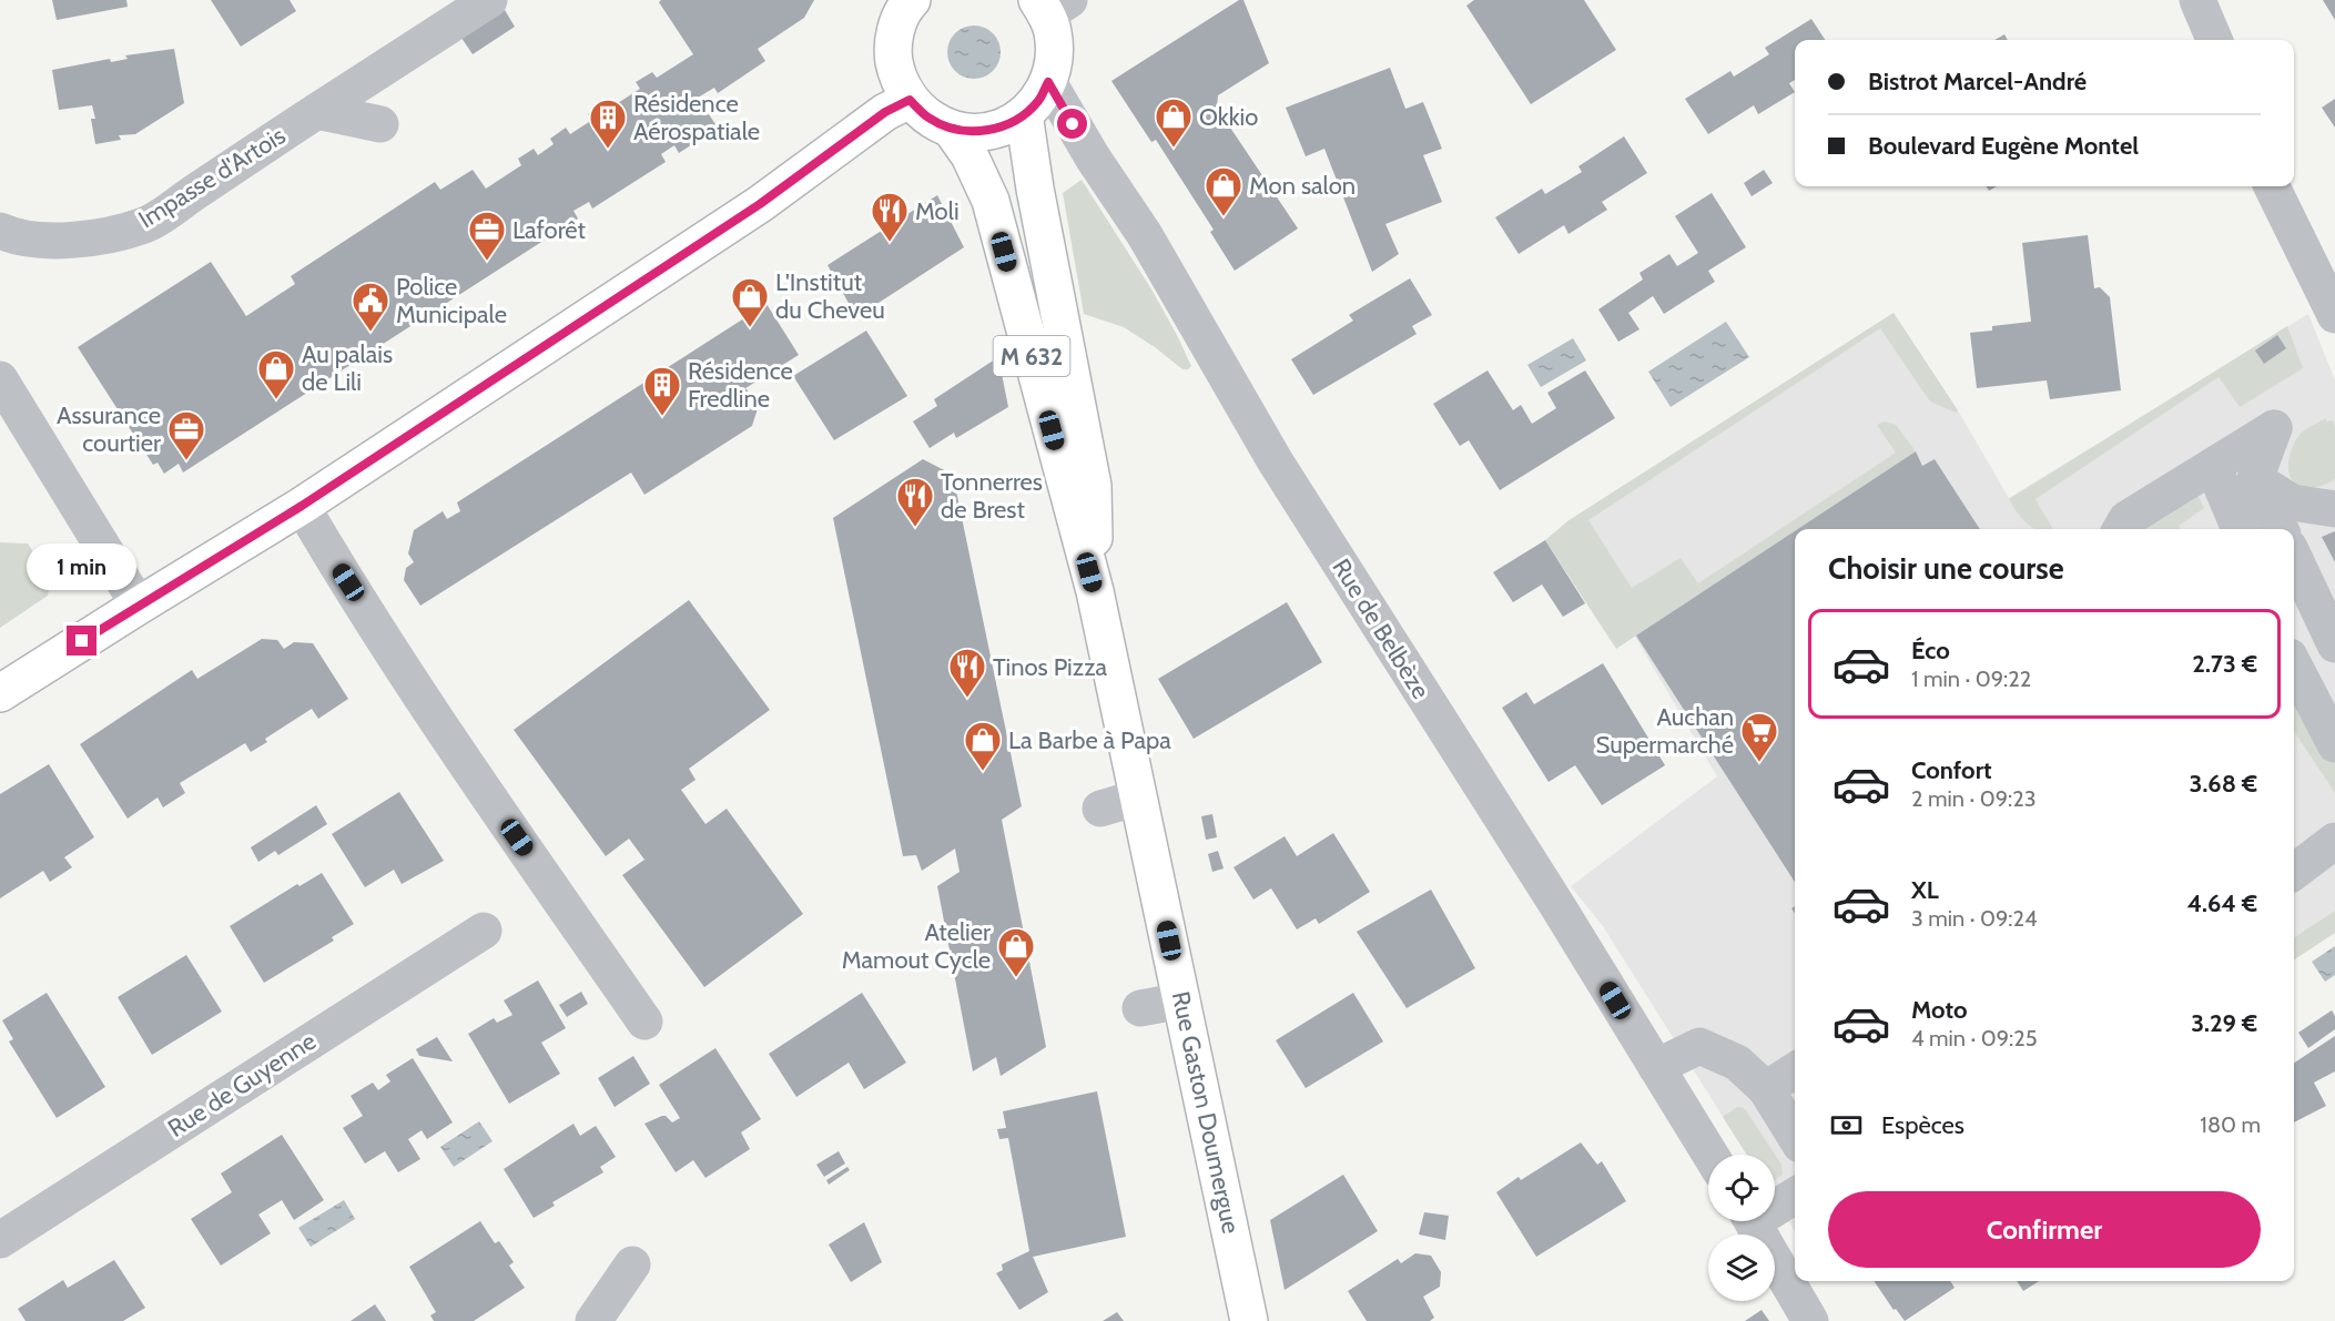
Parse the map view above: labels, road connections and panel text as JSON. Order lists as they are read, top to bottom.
{
  "streets": {
    "main road": ["M 632", "Rue Gaston Doumergue"],
    "street": ["Impasse d'Artois", "Rue de Belbèze", "Rue de Guyenne"]
  },
  "places": {
    "shop": [
      "Okkio",
      "Mon salon",
      "L'Institut du Cheveu",
      "Au palais de Lili",
      "La Barbe à Papa",
      "Atelier Mamout Cycle"
    ],
    "building": ["Résidence Aérospatiale", "Résidence Fredline"],
    "restaurant": ["Moli", "Tonnerres de Brest", "Tinos Pizza"],
    "office": ["Laforêt", "Assurance courtier"],
    "public building": ["Police Municipale"],
    "supermarket": ["Auchan Supermarché"]
  },
  "page": {
    "banner": ["Bistrot Marcel-André", "Boulevard Eugène Montel"],
    "heading": "Choisir une course",
    "bubble": "1 min",
    "list": [
      {
        "name": "Éco",
        "note": "1 min · 09:22",
        "value": "2.73 €"
      },
      {
        "name": "Confort",
        "note": "2 min · 09:23",
        "value": "3.68 €"
      },
      {
        "name": "XL",
        "note": "3 min · 09:24",
        "value": "4.64 €"
      },
      {
        "name": "Moto",
        "note": "4 min · 09:25",
        "value": "3.29 €"
      }
    ],
    "pay": ["Espèces", "180 m"],
    "buttons": "Confirmer"
  }
}
